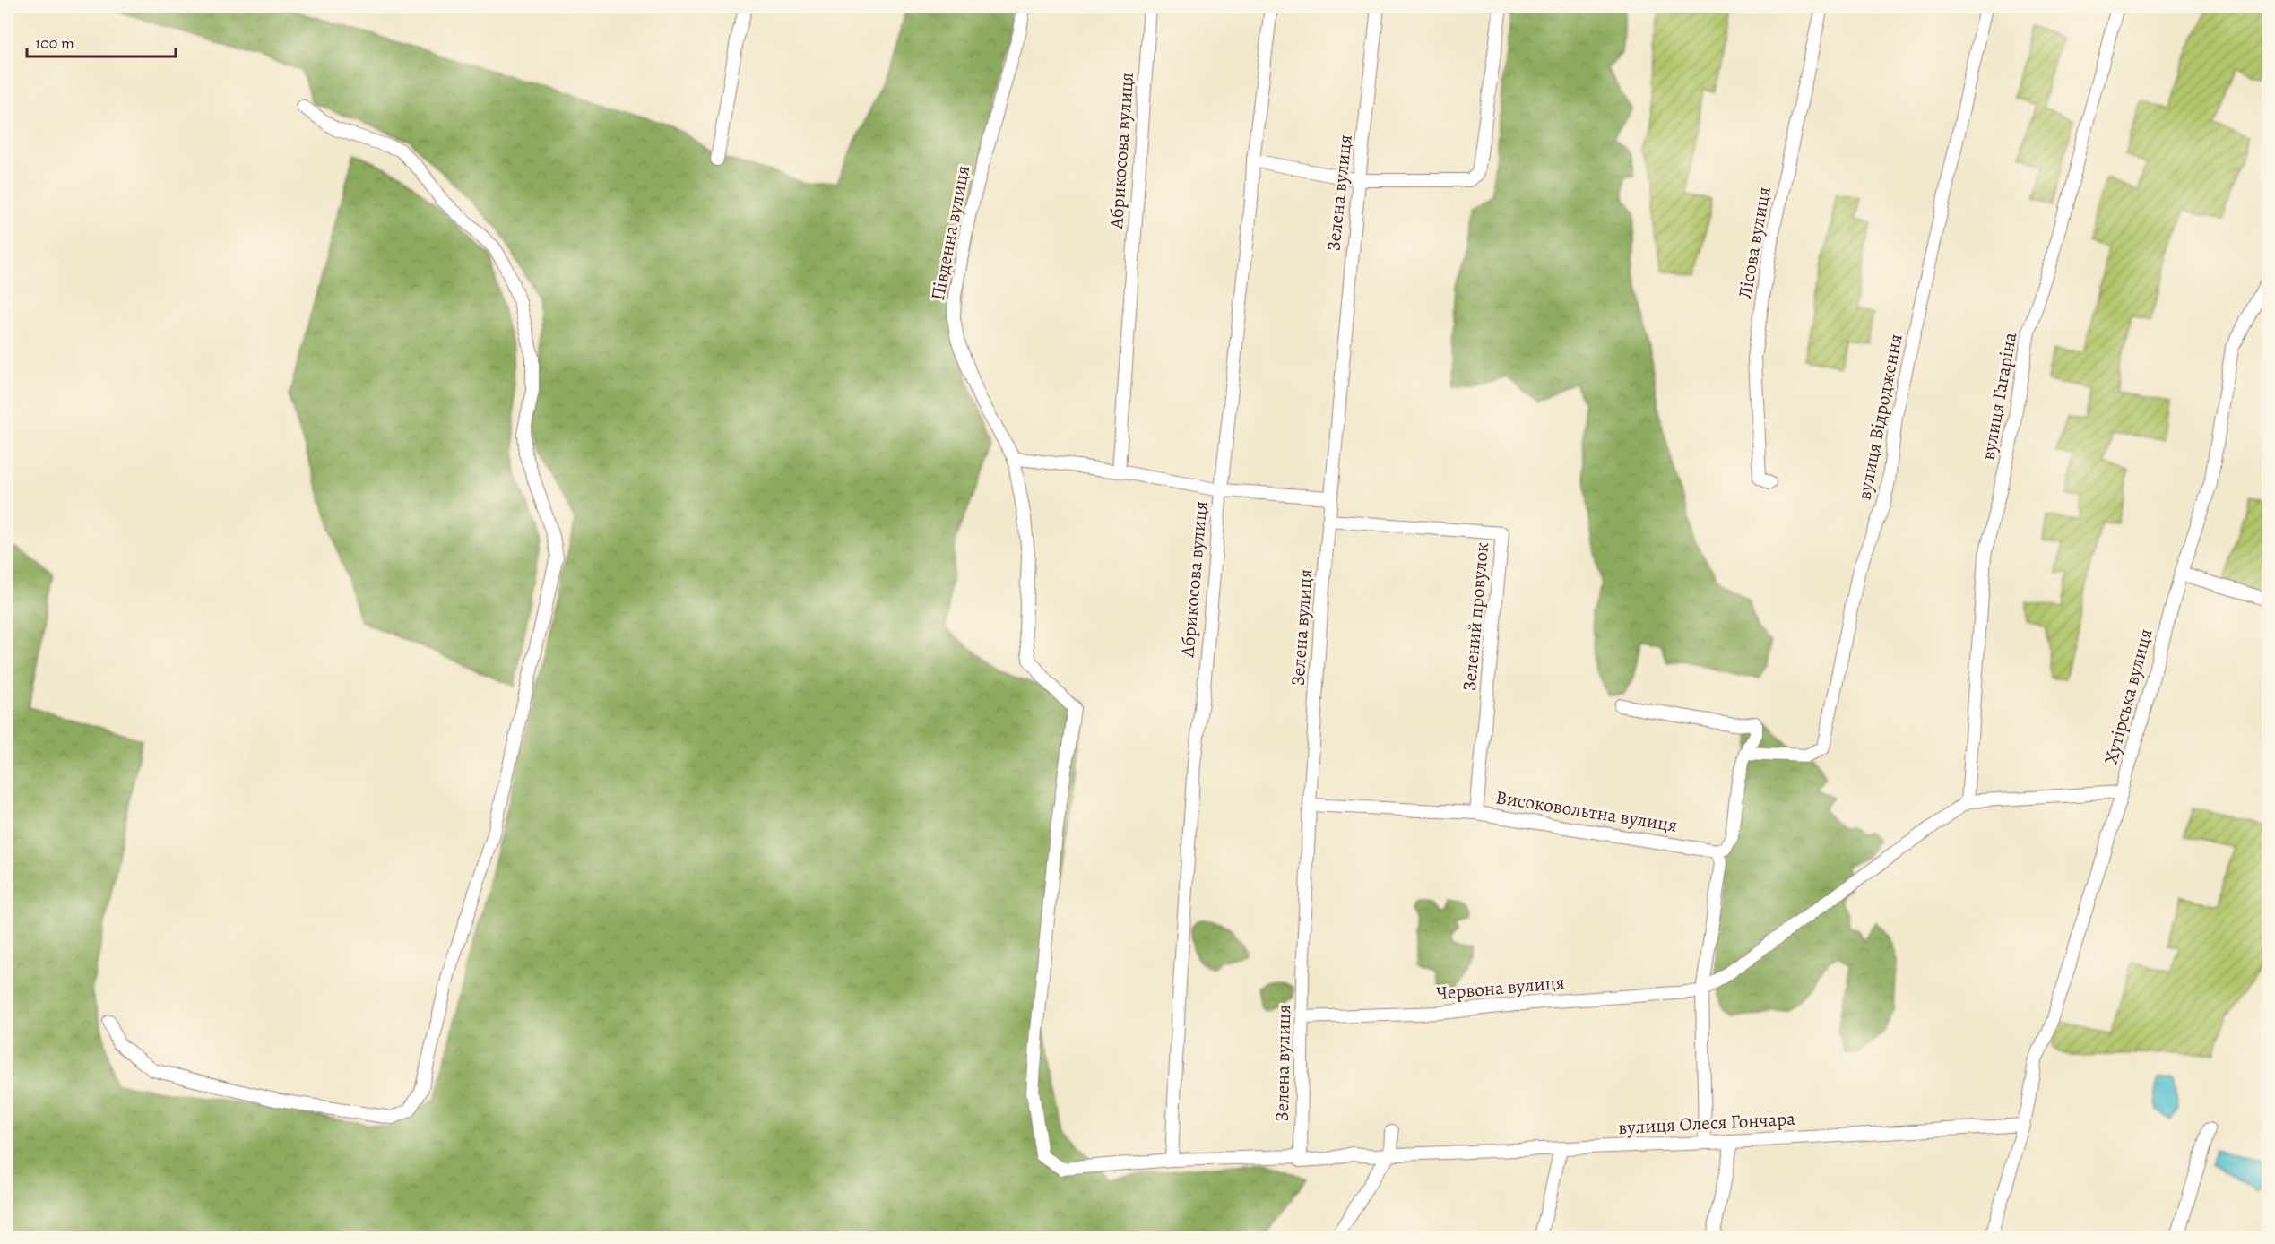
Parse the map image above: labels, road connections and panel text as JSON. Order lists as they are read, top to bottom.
{
  "streets": {
    "street": [
      "Абрикосова вулиця",
      "Зелена вулиця",
      "Південна вулиця",
      "Лісова вулиця",
      "вулиця Гагаріна",
      "вулиця Відродження",
      "Зелений провулок",
      "Хутірська вулиця",
      "Високовольтна вулиця",
      "Червона вулиця",
      "вулиця Олеся Гончара"
    ]
  },
  "crossings": [
    ["Зелена вулиця", "Зелений провулок"],
    ["Зелена вулиця", "Високовольтна вулиця"],
    ["Зелена вулиця", "Червона вулиця"],
    ["Зелений провулок", "Високовольтна вулиця"],
    ["Хутірська вулиця", "вулиця Олеся Гончара"]
  ],
  "scale_bar": "100 m"
}
